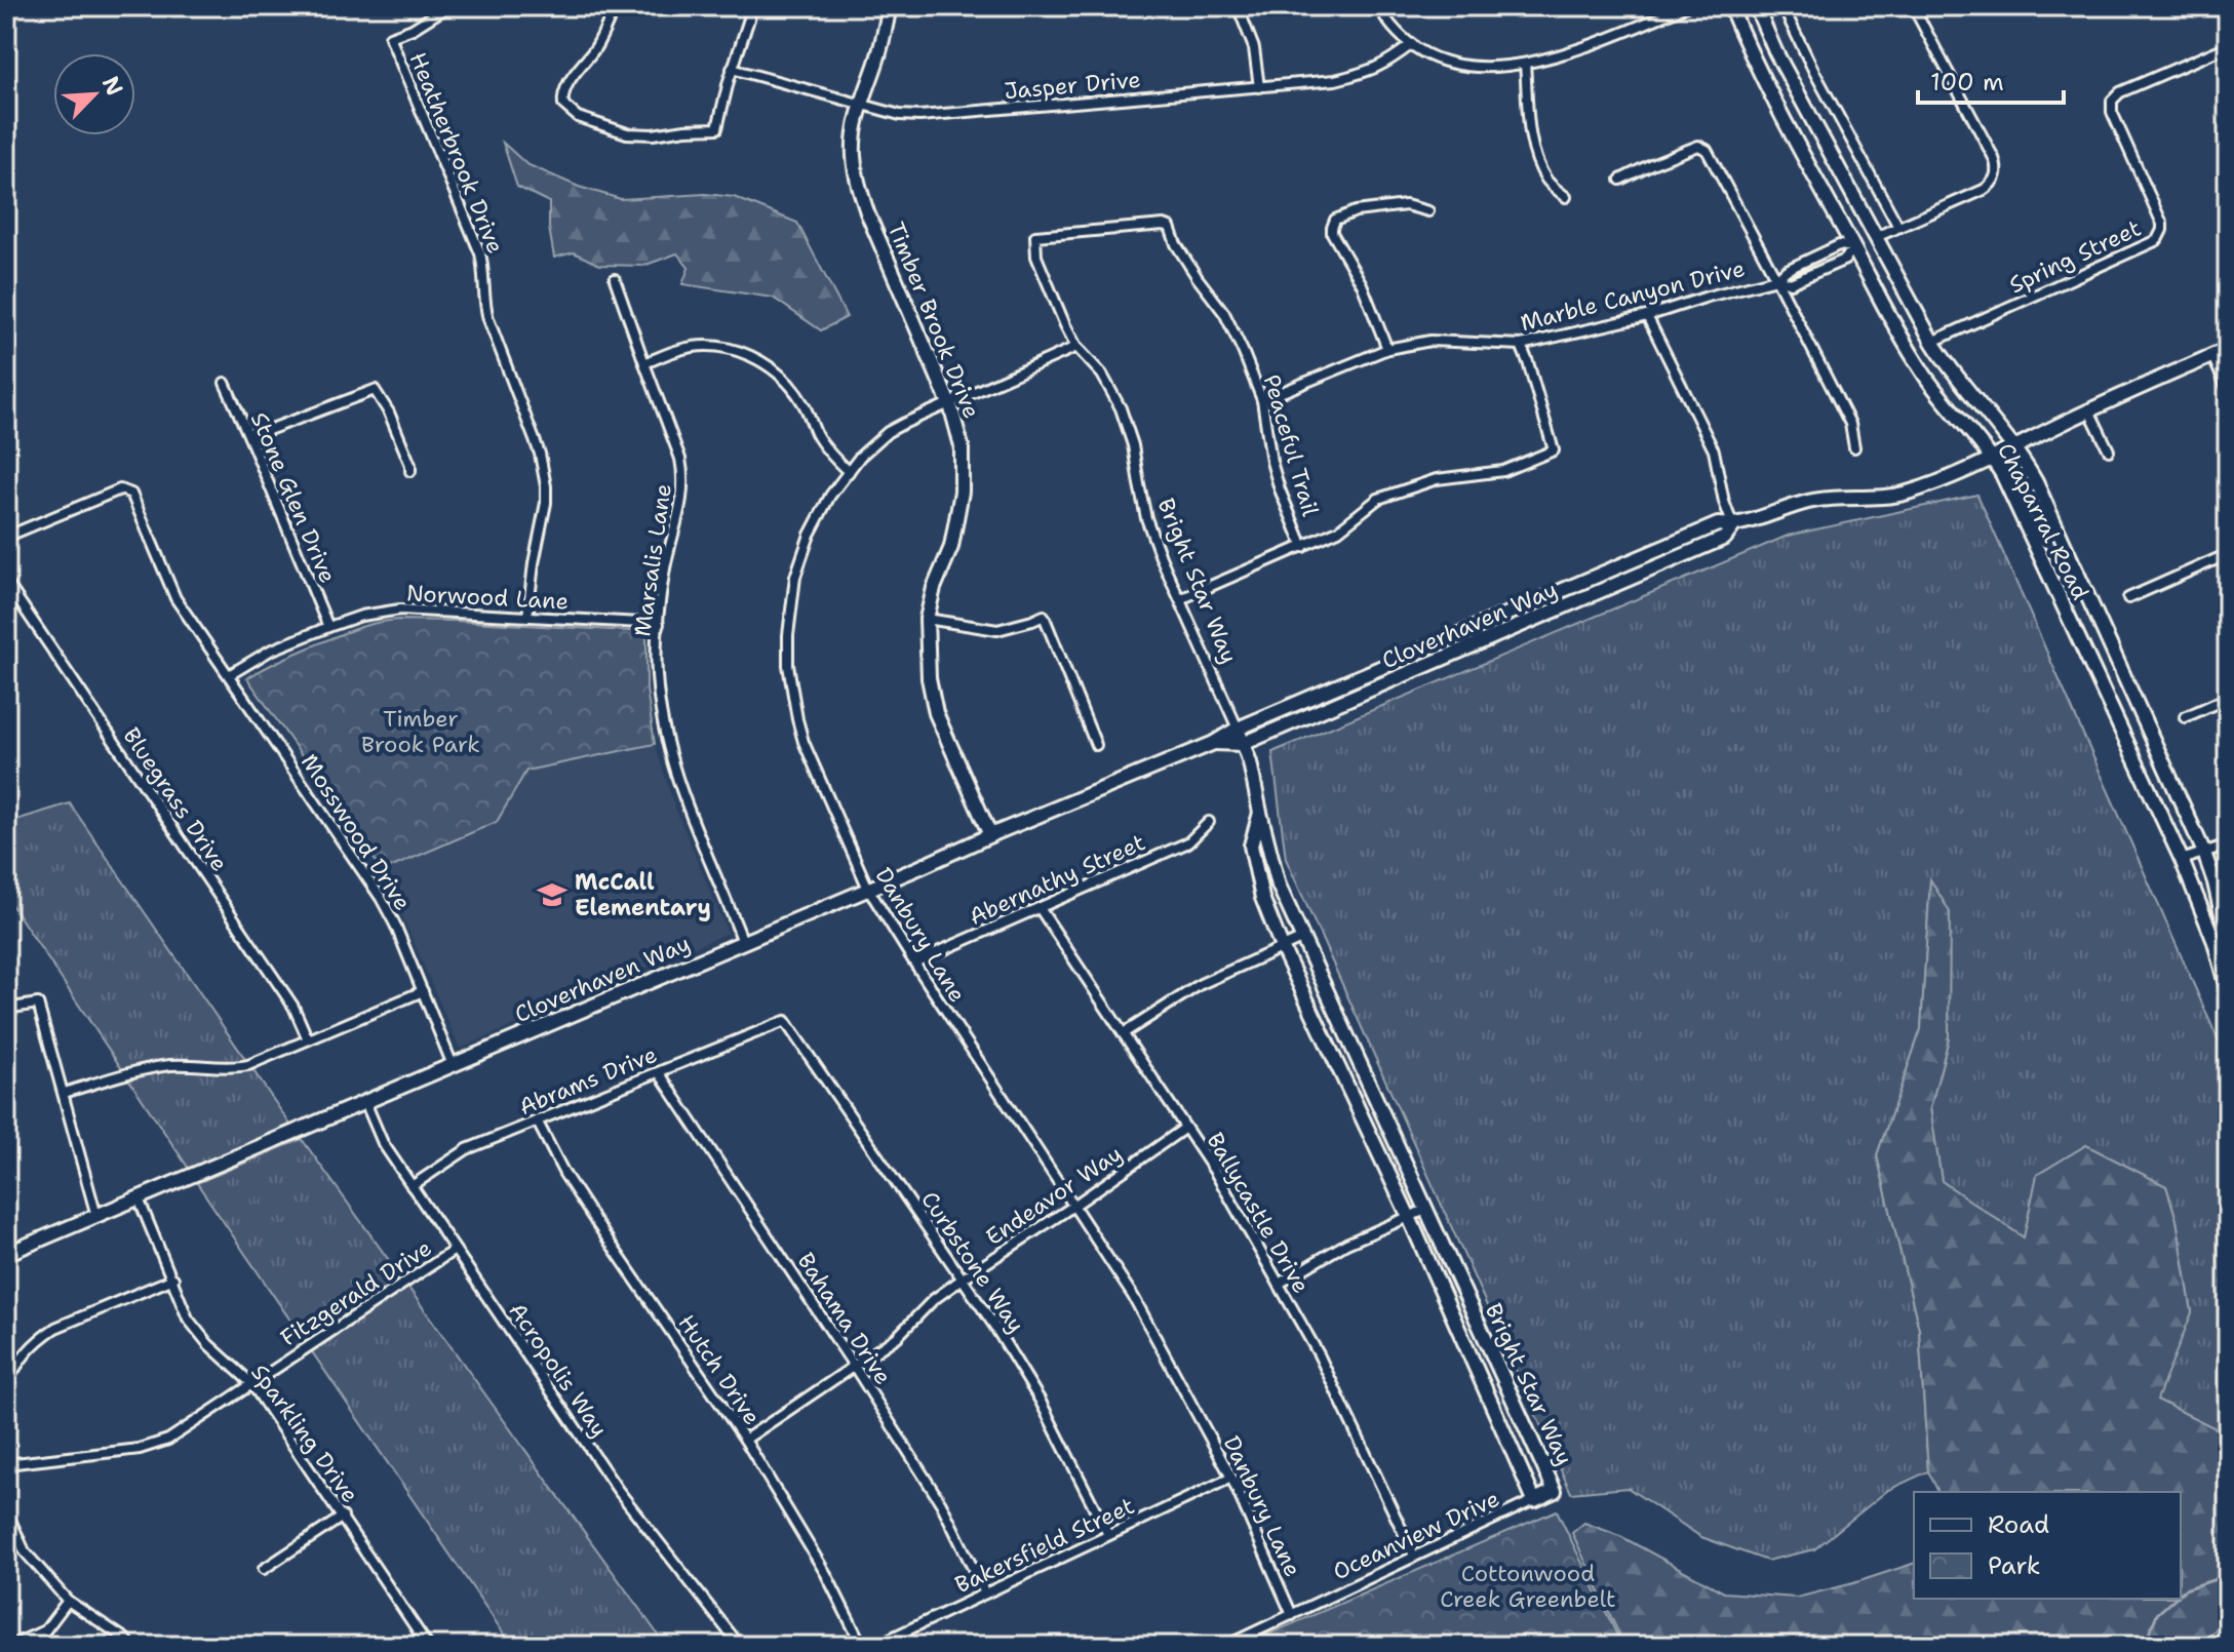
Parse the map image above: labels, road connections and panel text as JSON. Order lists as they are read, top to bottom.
{
  "streets": {
    "street": [
      "Jasper Drive",
      "Heatherbrook Drive",
      "Spring Street",
      "Marble Canyon Drive",
      "Timber Brook Drive",
      "Peaceful Trail",
      "Stone Glen Drive",
      "Chaparral Road",
      "Marsalis Lane",
      "Bright Star Way",
      "Norwood Lane",
      "Cloverhaven Way",
      "Bluegrass Drive",
      "Mosswood Drive",
      "Abernathy Street",
      "Danbury Lane",
      "Abrams Drive",
      "Endeavor Way",
      "Ballycastle Drive",
      "Curbstone Way",
      "Fitzgerald Drive",
      "Bahama Drive",
      "Acropolis Way",
      "Hutch Drive",
      "Sparkling Drive",
      "Oceanview Drive",
      "Bakersfield Street"
    ]
  },
  "crossings": [
    ["Jasper Drive", "Timber Brook Drive"],
    ["Heatherbrook Drive", "Norwood Lane"],
    ["Spring Street", "Chaparral Road"],
    ["Marble Canyon Drive", "Peaceful Trail"],
    ["Marble Canyon Drive", "Chaparral Road"],
    ["Timber Brook Drive", "Cloverhaven Way"],
    ["Timber Brook Drive", "Danbury Lane"],
    ["Peaceful Trail", "Bright Star Way"],
    ["Stone Glen Drive", "Norwood Lane"],
    ["Chaparral Road", "Cloverhaven Way"],
    ["Marsalis Lane", "Norwood Lane"],
    ["Marsalis Lane", "Cloverhaven Way"],
    ["Bright Star Way", "Cloverhaven Way"],
    ["Bright Star Way", "Danbury Lane"],
    ["Bright Star Way", "Oceanview Drive"],
    ["Norwood Lane", "Mosswood Drive"],
    ["Cloverhaven Way", "Mosswood Drive"],
    ["Cloverhaven Way", "Danbury Lane"],
    ["Cloverhaven Way", "Acropolis Way"],
    ["Cloverhaven Way", "Sparkling Drive"],
    ["Abernathy Street", "Danbury Lane"],
    ["Abernathy Street", "Ballycastle Drive"],
    ["Danbury Lane", "Endeavor Way"],
    ["Danbury Lane", "Oceanview Drive"],
    ["Danbury Lane", "Bakersfield Street"],
    ["Abrams Drive", "Curbstone Way"],
    ["Abrams Drive", "Bahama Drive"],
    ["Abrams Drive", "Acropolis Way"],
    ["Abrams Drive", "Hutch Drive"],
    ["Endeavor Way", "Ballycastle Drive"],
    ["Endeavor Way", "Curbstone Way"],
    ["Endeavor Way", "Bahama Drive"],
    ["Endeavor Way", "Hutch Drive"],
    ["Ballycastle Drive", "Oceanview Drive"],
    ["Curbstone Way", "Bakersfield Street"],
    ["Fitzgerald Drive", "Acropolis Way"],
    ["Fitzgerald Drive", "Sparkling Drive"],
    ["Bahama Drive", "Bakersfield Street"]
  ],
  "parks": ["Timber Brook Park", "Cottonwood Creek Greenbelt"],
  "places": {
    "school or university": ["McCall Elementary"]
  },
  "legend": ["Road", "Park"],
  "scale_bar": "100 m",
  "north": "top right"
}
